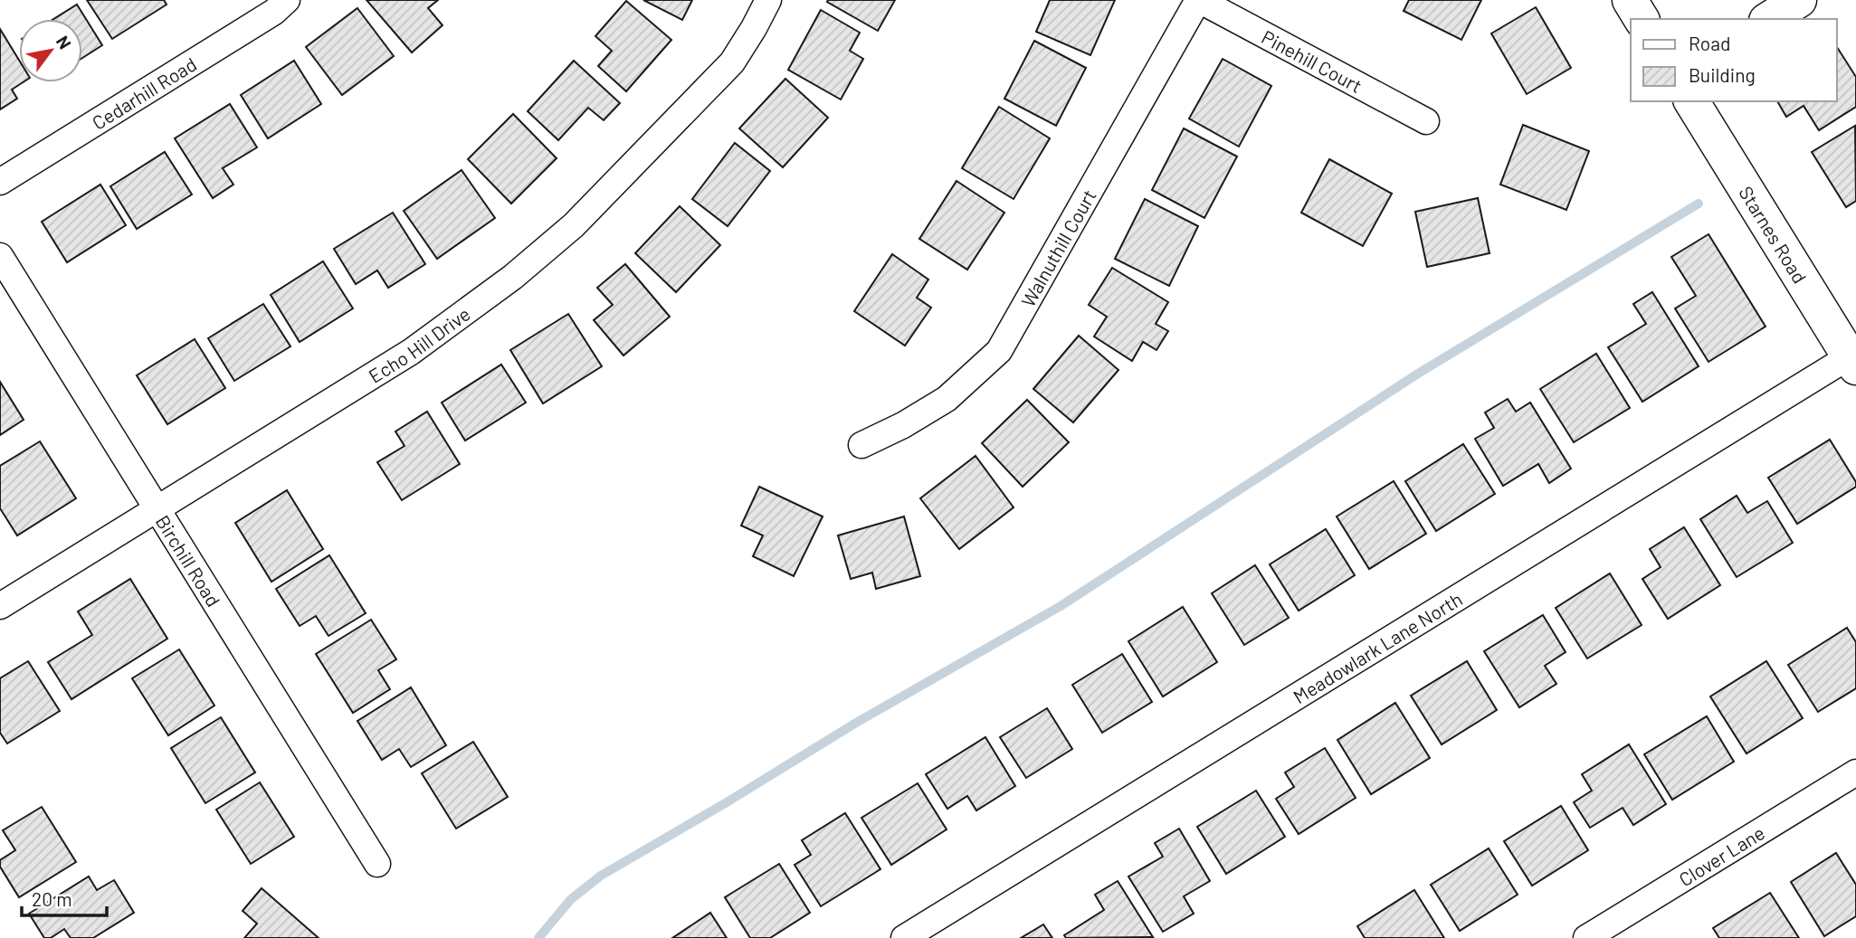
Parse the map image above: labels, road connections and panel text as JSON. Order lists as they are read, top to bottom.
{
  "streets": {
    "main road": ["Starnes Road"],
    "street": [
      "Pinehill Court",
      "Cedarhill Road",
      "Walnuthill Court",
      "Echo Hill Drive",
      "Birchill Road",
      "Meadowlark Lane North",
      "Clover Lane"
    ]
  },
  "crossings": [
    ["Pinehill Court", "Walnuthill Court"],
    ["Starnes Road", "Meadowlark Lane North"],
    ["Echo Hill Drive", "Birchill Road"]
  ],
  "legend": ["Road", "Building"],
  "scale_bar": "20 m",
  "north": "top right"
}
